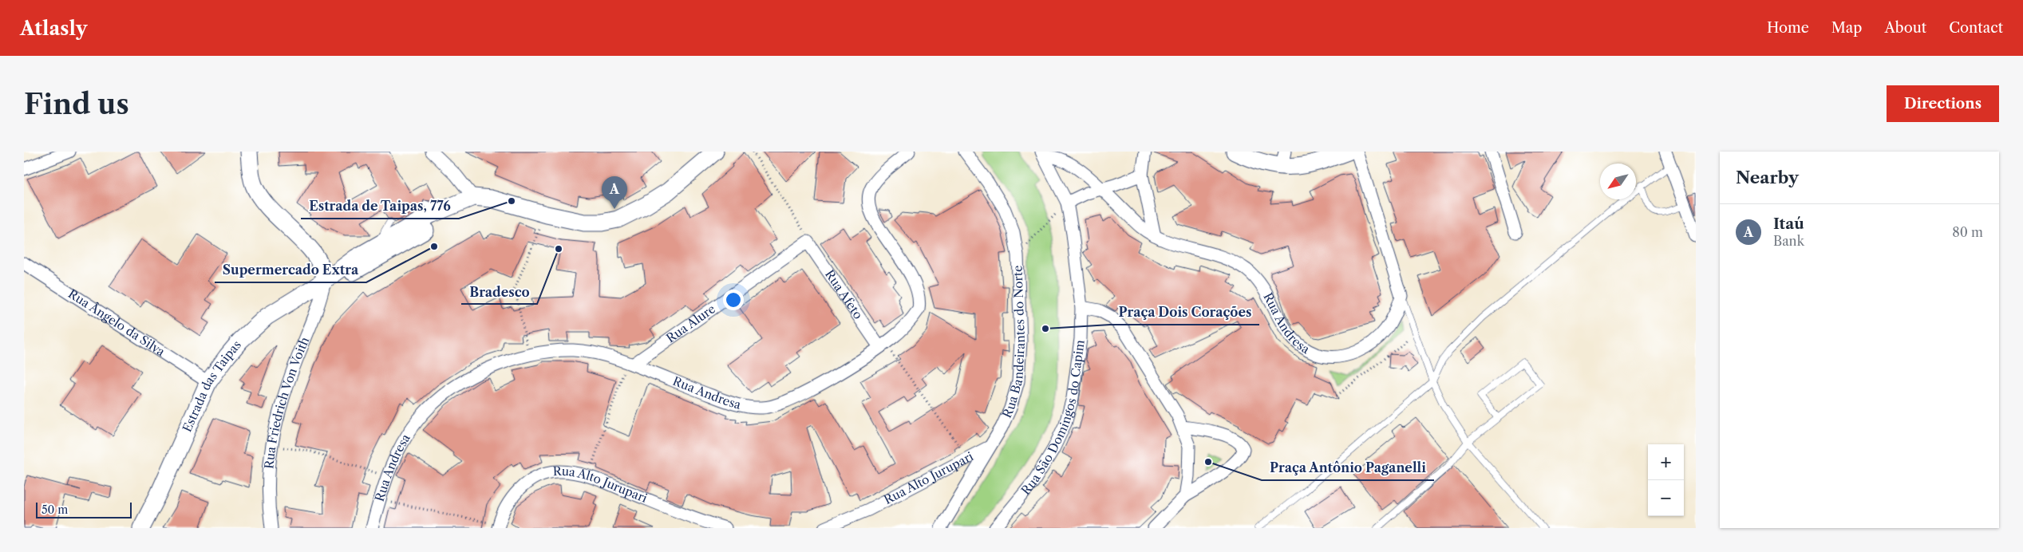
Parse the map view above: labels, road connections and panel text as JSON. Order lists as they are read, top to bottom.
{
  "streets": {
    "main road": ["Estrada das Taipas"],
    "street": [
      "Rua Afeto",
      "Rua Andresa",
      "Rua Ângelo da Silva",
      "Rua Alure",
      "Rua Bandeirantes do Norte",
      "Rua Friedrich Von Voith",
      "Rua São Domingos do Capim",
      "Rua Alto Jurupari"
    ]
  },
  "crossings": [
    ["Rua Afeto", "Rua Andresa"],
    ["Rua Afeto", "Rua Alure"],
    ["Rua Andresa", "Rua Alure"],
    ["Rua Andresa", "Rua São Domingos do Capim"],
    ["Rua Ângelo da Silva", "Estrada das Taipas"],
    ["Rua Bandeirantes do Norte", "Rua Alto Jurupari"],
    ["Estrada das Taipas", "Rua Friedrich Von Voith"]
  ],
  "places": [
    "Estrada de Taipas, 776",
    "Supermercado Extra",
    "Bradesco",
    "Praça Dois Corações",
    "Praça Antônio Paganelli"
  ],
  "scale_bar": "50 m",
  "north": "bottom left",
  "page": {
    "header": "Atlasly",
    "nav": [
      "Home",
      "Map",
      "About",
      "Contact"
    ],
    "buttons": "Directions",
    "title": "Find us",
    "heading": "Nearby",
    "pins": "A",
    "list": [
      {
        "mark": "A",
        "name": "Itaú",
        "note": "Bank",
        "value": "80 m"
      }
    ],
    "map_buttons": ["+", "−"],
    "scale": "50 m"
  }
}
